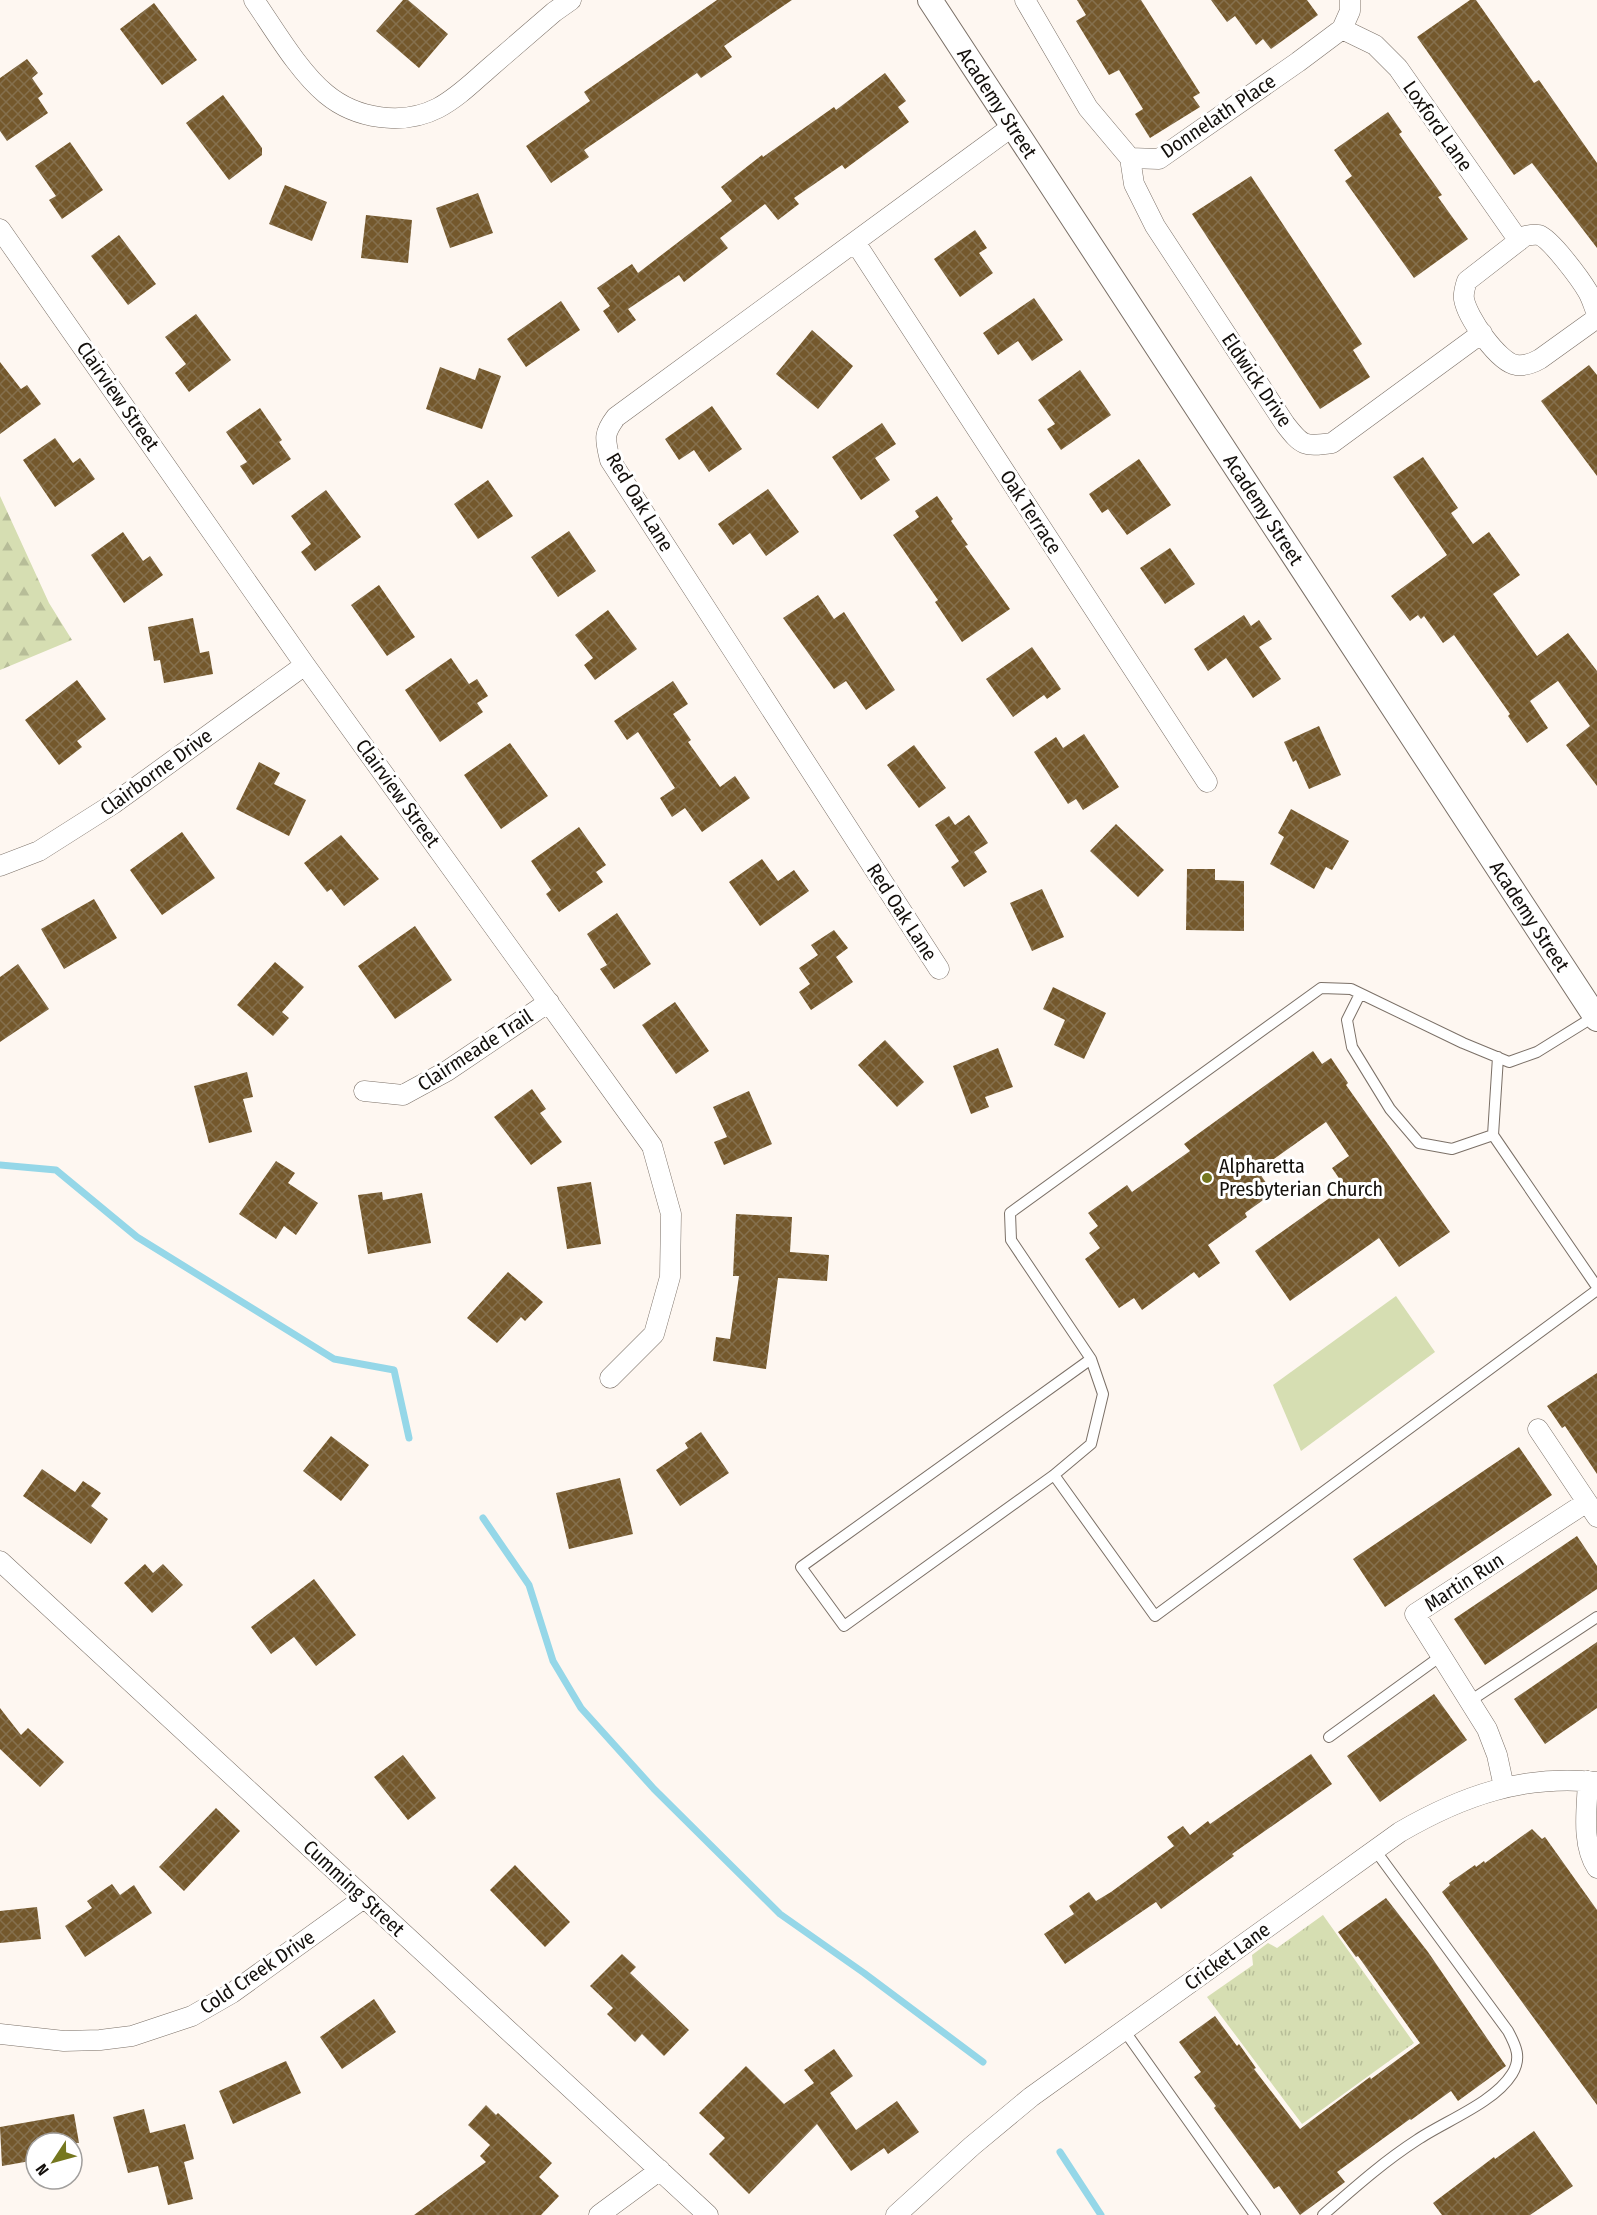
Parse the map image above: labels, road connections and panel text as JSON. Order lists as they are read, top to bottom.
{
  "streets": {
    "street": [
      "Academy Street",
      "Donnelath Place",
      "Loxford Lane",
      "Eldwick Drive",
      "Clairview Street",
      "Red Oak Lane",
      "Oak Terrace",
      "Clairborne Drive",
      "Clairmeade Trail",
      "Martin Run",
      "Cumming Street",
      "Cricket Lane",
      "Cold Creek Drive"
    ]
  },
  "crossings": [
    ["Academy Street", "Red Oak Lane"],
    ["Donnelath Place", "Loxford Lane"],
    ["Donnelath Place", "Eldwick Drive"],
    ["Loxford Lane", "Eldwick Drive"],
    ["Clairview Street", "Clairborne Drive"],
    ["Clairview Street", "Clairmeade Trail"],
    ["Red Oak Lane", "Oak Terrace"],
    ["Martin Run", "Cricket Lane"],
    ["Cumming Street", "Cold Creek Drive"]
  ],
  "places": ["Alpharetta Presbyterian Church"],
  "north": "bottom left"
}
